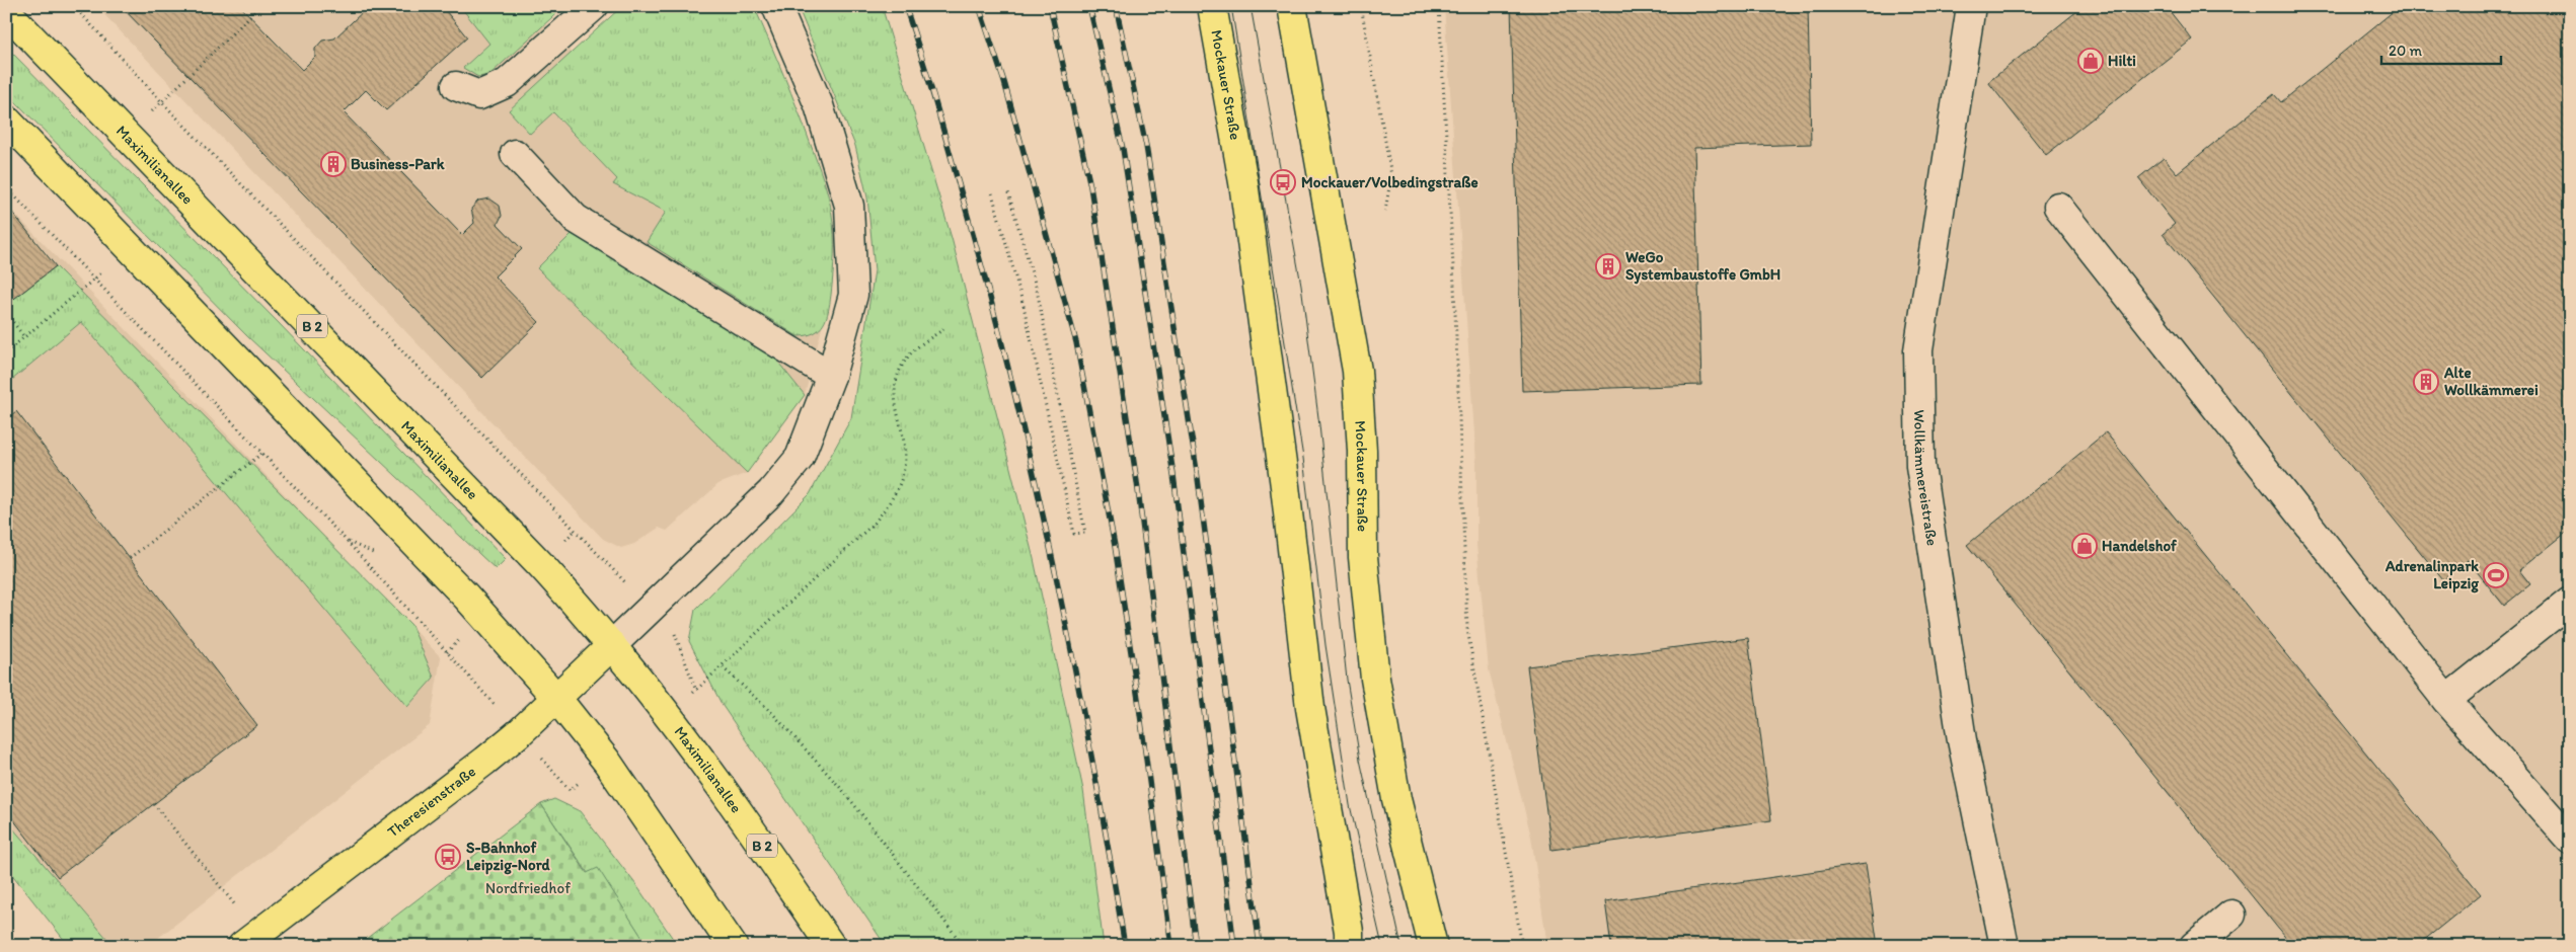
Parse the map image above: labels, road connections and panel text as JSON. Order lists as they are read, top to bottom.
{
  "streets": {
    "main road": [
      "Mockauer Straße",
      "Maximilianallee",
      "B 2",
      "Theresienstraße"
    ],
    "street": ["Wollkämmereistraße"]
  },
  "crossings": [
    ["Maximilianallee", "Theresienstraße"]
  ],
  "parks": ["Nordfriedhof"],
  "places": {
    "shop": ["Hilti", "Handelshof"],
    "building": ["Business-Park", "WeGo Systembaustoffe GmbH", "Alte Wollkämmerei"],
    "bus stop": ["Mockauer/Volbedingstraße", "S-Bahnhof Leipzig-Nord"],
    "sports": ["Adrenalinpark Leipzig"]
  },
  "scale_bar": "20 m"
}
